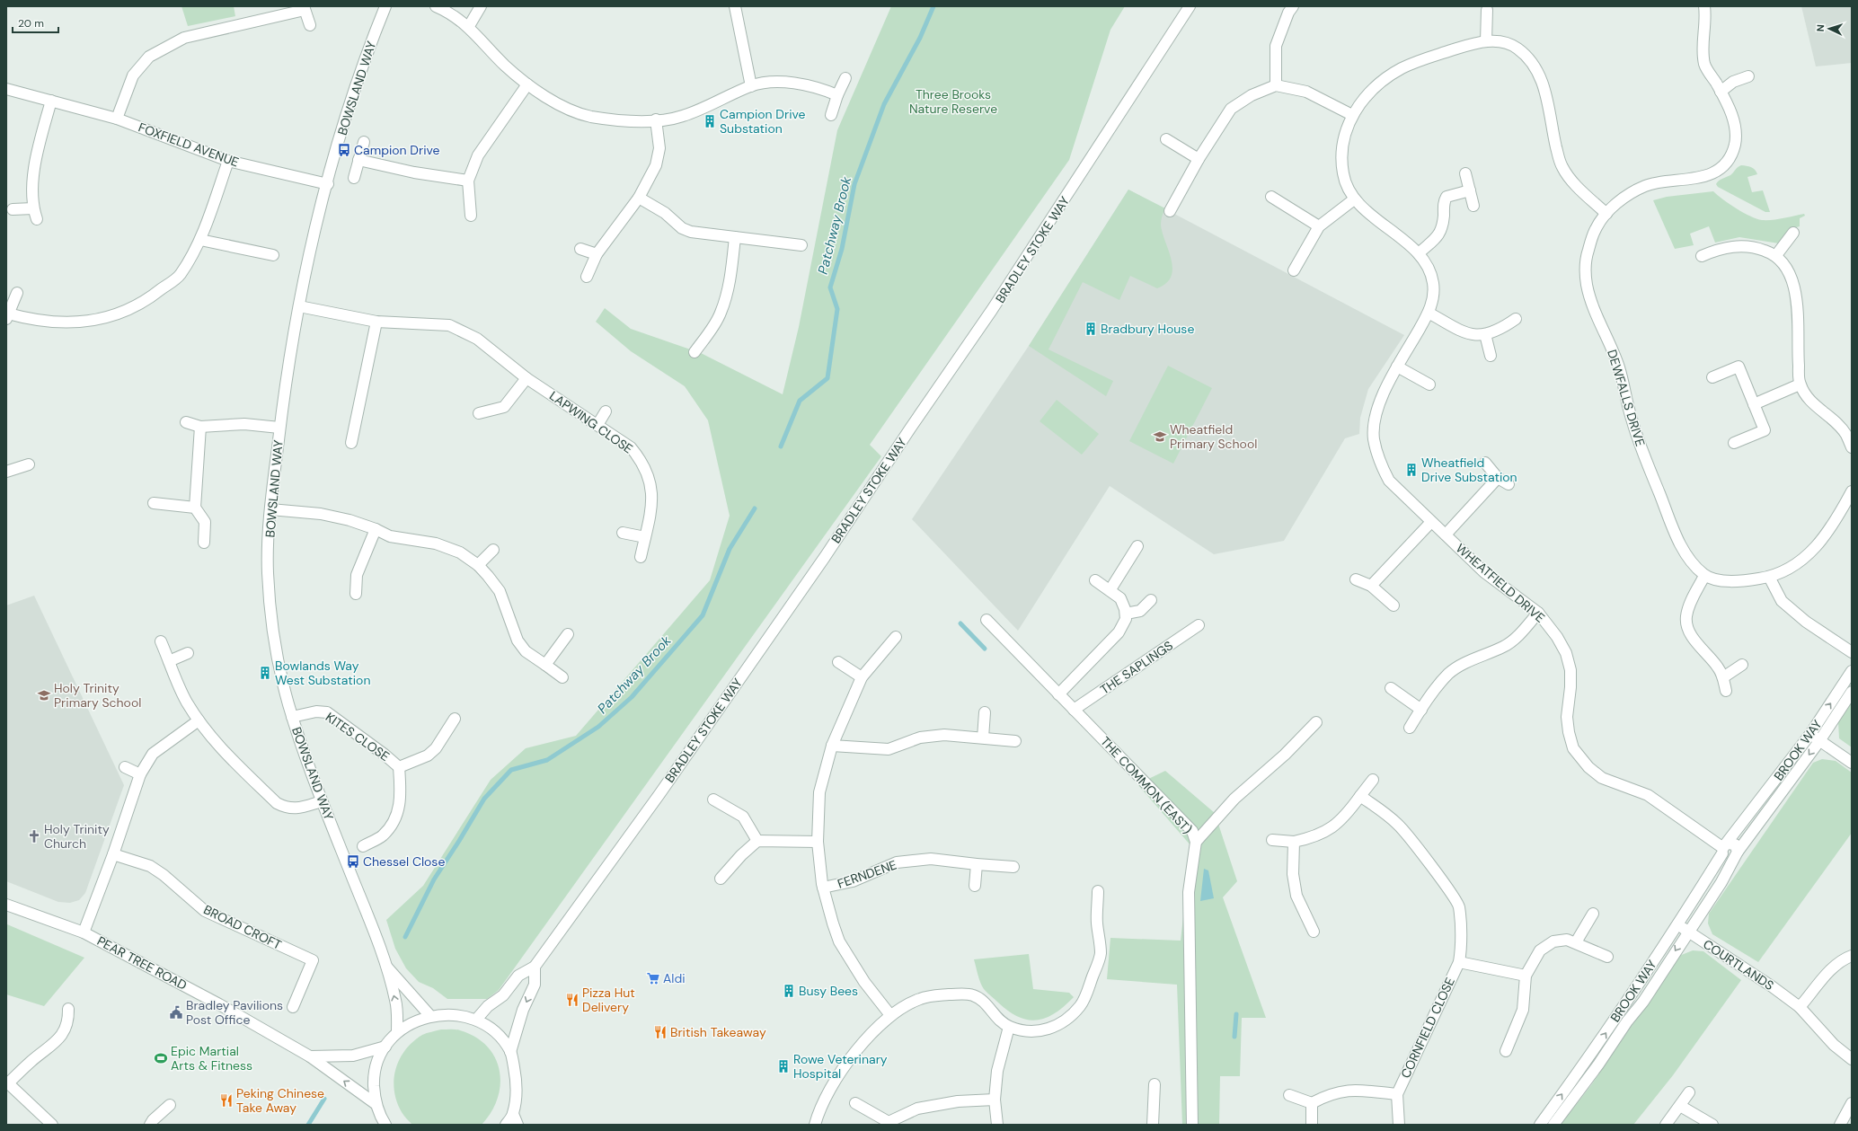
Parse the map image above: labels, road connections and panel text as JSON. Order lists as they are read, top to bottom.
{
  "streets": {
    "street": [
      "BOWSLAND WAY",
      "FOXFIELD AVENUE",
      "BRADLEY STOKE WAY",
      "DEWFALLS DRIVE",
      "LAPWING CLOSE",
      "WHEATFIELD DRIVE",
      "THE SAPLINGS",
      "KITES CLOSE",
      "BROOK WAY",
      "THE COMMON (EAST)",
      "FERNDENE",
      "BROAD CROFT",
      "PEAR TREE ROAD",
      "COURTLANDS",
      "CORNFIELD CLOSE"
    ]
  },
  "crossings": [
    ["BOWSLAND WAY", "FOXFIELD AVENUE"],
    ["BOWSLAND WAY", "LAPWING CLOSE"],
    ["BOWSLAND WAY", "KITES CLOSE"],
    ["WHEATFIELD DRIVE", "BROOK WAY"],
    ["THE SAPLINGS", "THE COMMON (EAST)"],
    ["BROOK WAY", "COURTLANDS"]
  ],
  "water": ["Patchway Brook"],
  "parks": ["Three Brooks Nature Reserve"],
  "places": {
    "building": [
      "Campion Drive Substation",
      "Bradbury House",
      "Wheatfield Drive Substation",
      "Bowlands Way West Substation",
      "Busy Bees",
      "Rowe Veterinary Hospital"
    ],
    "bus stop": ["Campion Drive", "Chessel Close"],
    "school or university": ["Wheatfield Primary School", "Holy Trinity Primary School"],
    "church": ["Holy Trinity Church"],
    "supermarket": ["Aldi"],
    "restaurant": ["Pizza Hut Delivery", "British Takeaway", "Peking Chinese Take Away"],
    "public building": ["Bradley Pavilions Post Office"],
    "sports": ["Epic Martial Arts & Fitness"]
  },
  "scale_bar": "20 m",
  "north": "left"
}
